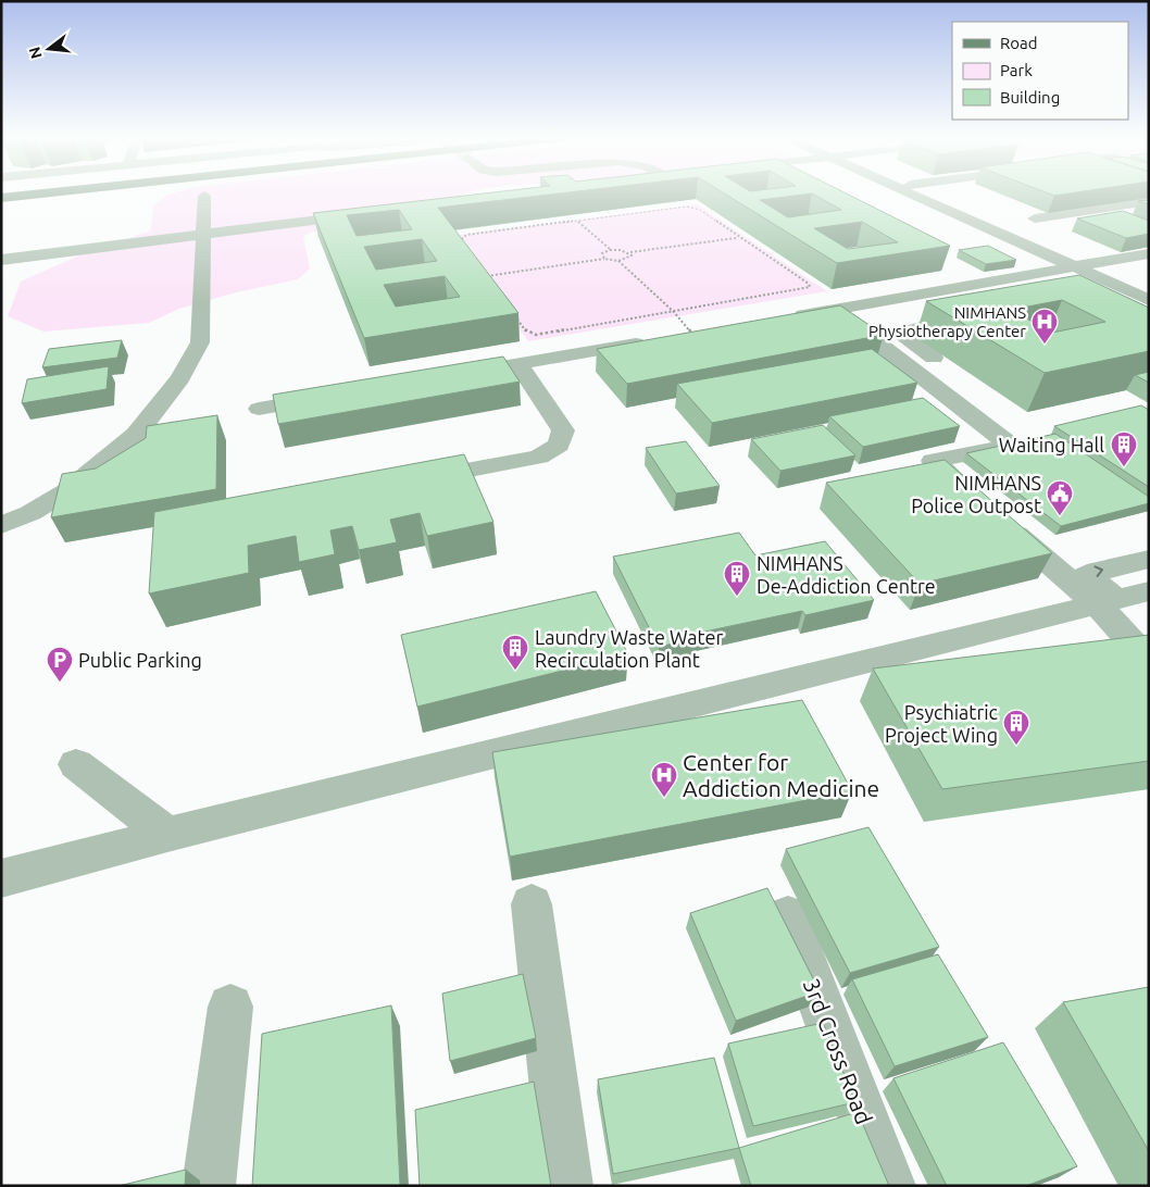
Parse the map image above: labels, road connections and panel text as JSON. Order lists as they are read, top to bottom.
{
  "streets": {
    "street": ["3rd Cross Road"]
  },
  "places": {
    "hospital": ["NIMHANS Physiotherapy Center", "Center for Addiction Medicine"],
    "building": [
      "Waiting Hall",
      "NIMHANS De-Addiction Centre",
      "Laundry Waste Water Recirculation Plant",
      "Psychiatric Project Wing"
    ],
    "public building": ["NIMHANS Police Outpost"],
    "parking": ["Public Parking"]
  },
  "legend": ["Road", "Park", "Building"],
  "north": "left"
}
